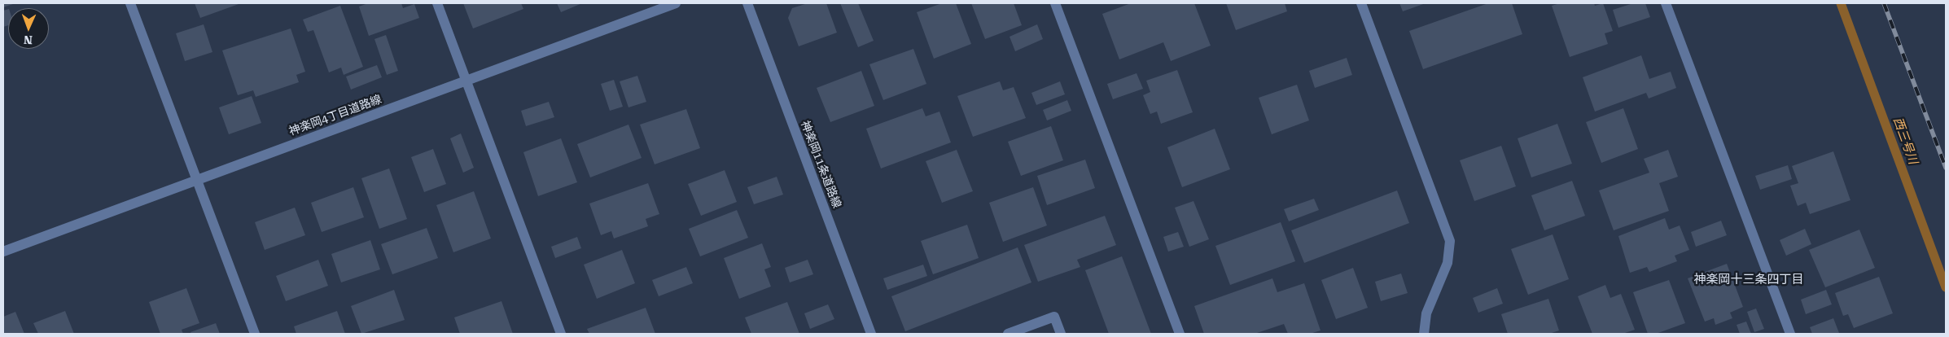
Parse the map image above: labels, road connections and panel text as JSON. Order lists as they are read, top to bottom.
{
  "streets": {
    "street": ["神楽岡4丁目道路線", "神楽岡11条道路線"]
  },
  "districts": ["神楽岡十三条四丁目"],
  "water": ["西三号川"],
  "north": "bottom"
}
